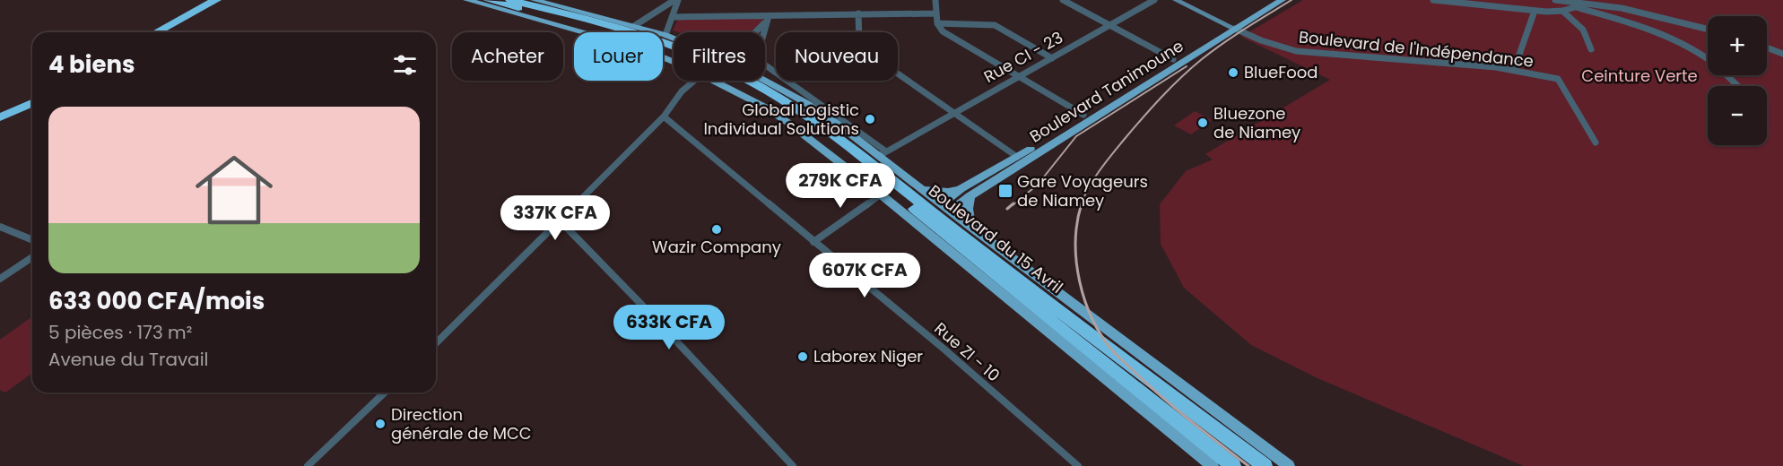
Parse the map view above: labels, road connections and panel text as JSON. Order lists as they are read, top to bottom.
{
  "streets": {
    "highway": ["Boulevard du 15 Avril"],
    "main road": ["Boulevard de l'Indépendance", "Boulevard Tanimoune"],
    "street": ["Rue CI - 23", "Rue ZI - 10"]
  },
  "crossings": [
    ["Boulevard de l'Indépendance", "Boulevard Tanimoune"],
    ["Rue CI - 23", "Boulevard du 15 Avril"],
    ["Boulevard Tanimoune", "Boulevard du 15 Avril"]
  ],
  "parks": ["Ceinture Verte"],
  "places": {
    "other": [
      "BlueFood",
      "Global Logistic Individual Solutions",
      "Bluezone de Niamey",
      "Wazir Company",
      "Laborex Niger",
      "Direction générale de MCC"
    ],
    "transit": ["Gare Voyageurs de Niamey"]
  },
  "page": {
    "map_buttons": ["+", "−"],
    "chip": [
      "Acheter",
      "Louer",
      "Filtres",
      "Nouveau"
    ],
    "heading": "4 biens",
    "list": [
      {
        "name": "633 000 CFA/mois",
        "note": "5 pièces · 173 m² · Avenue du Travail"
      }
    ],
    "price": [
      "279K CFA",
      "337K CFA",
      "607K CFA",
      "633K CFA"
    ]
  }
}
